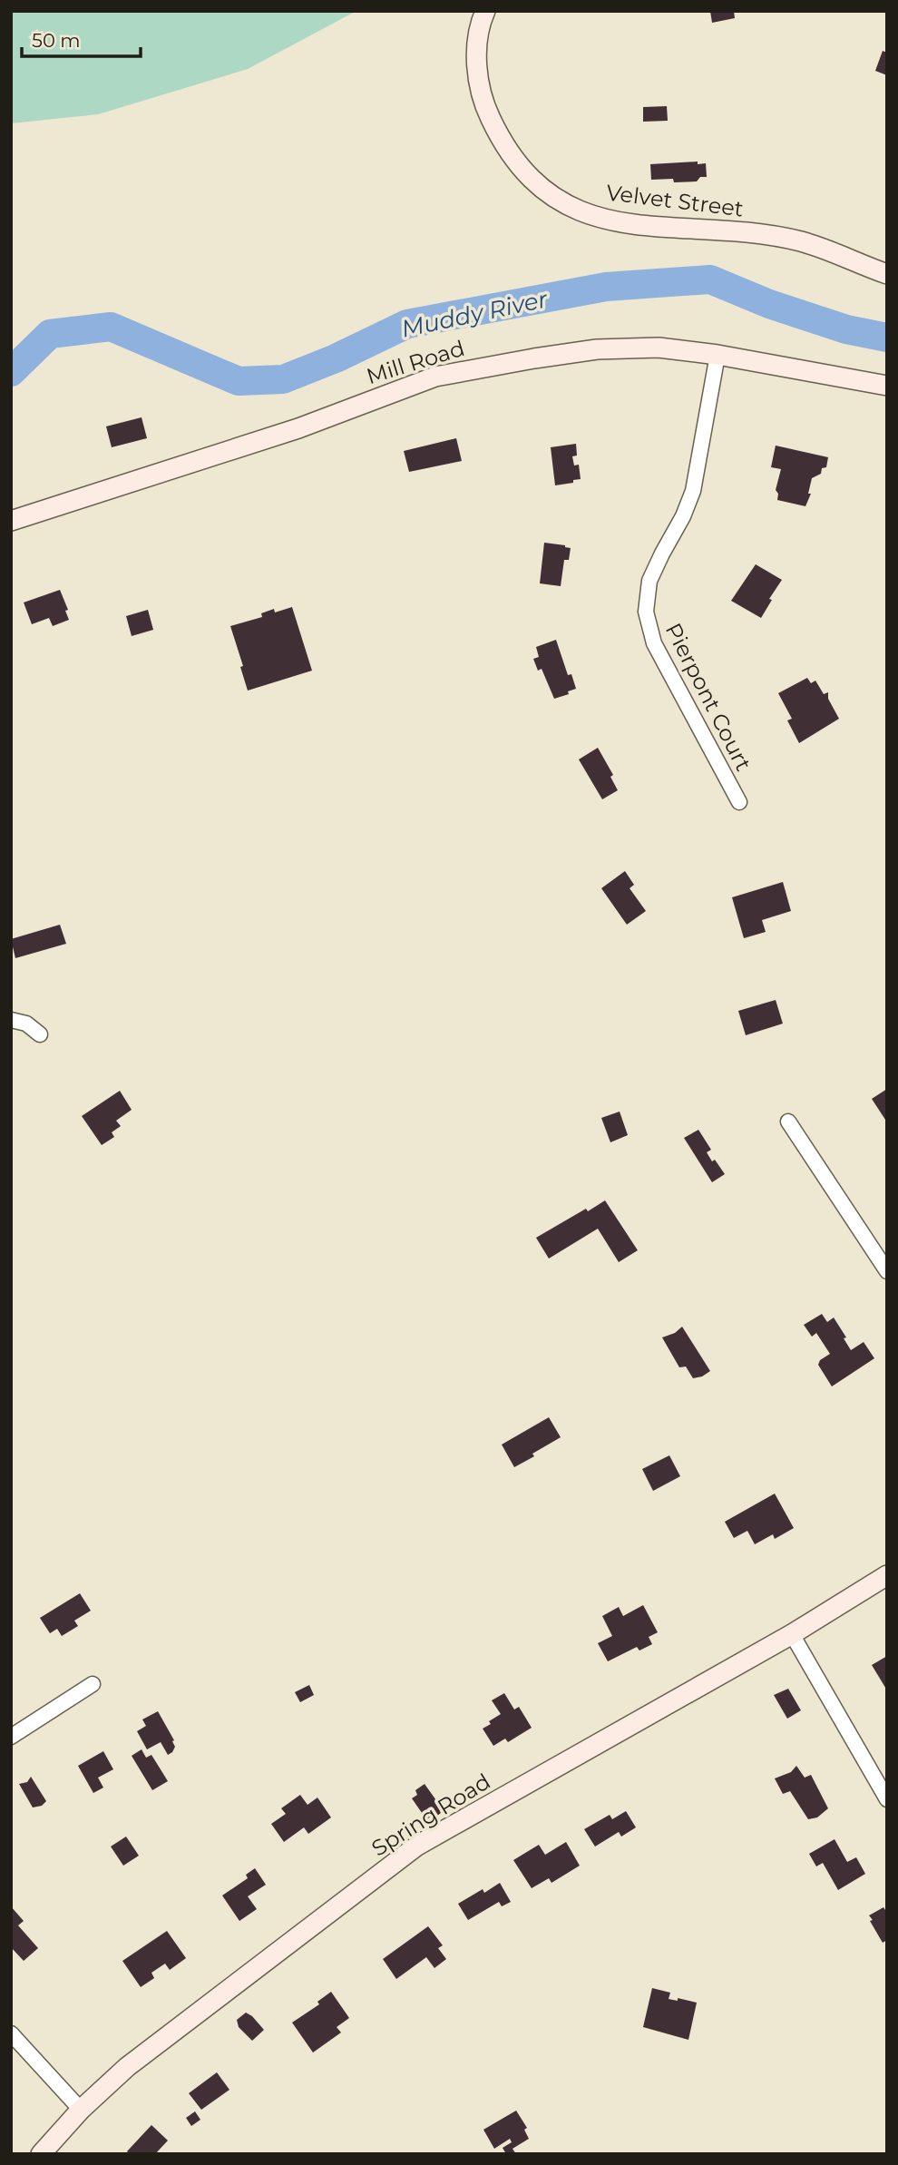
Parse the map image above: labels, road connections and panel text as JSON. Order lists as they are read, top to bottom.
{
  "streets": {
    "street": [
      "Velvet Street",
      "Mill Road",
      "Pierpont Court",
      "Spring Road"
    ]
  },
  "crossings": [
    ["Mill Road", "Pierpont Court"]
  ],
  "water": ["Muddy River"],
  "scale_bar": "50 m"
}
